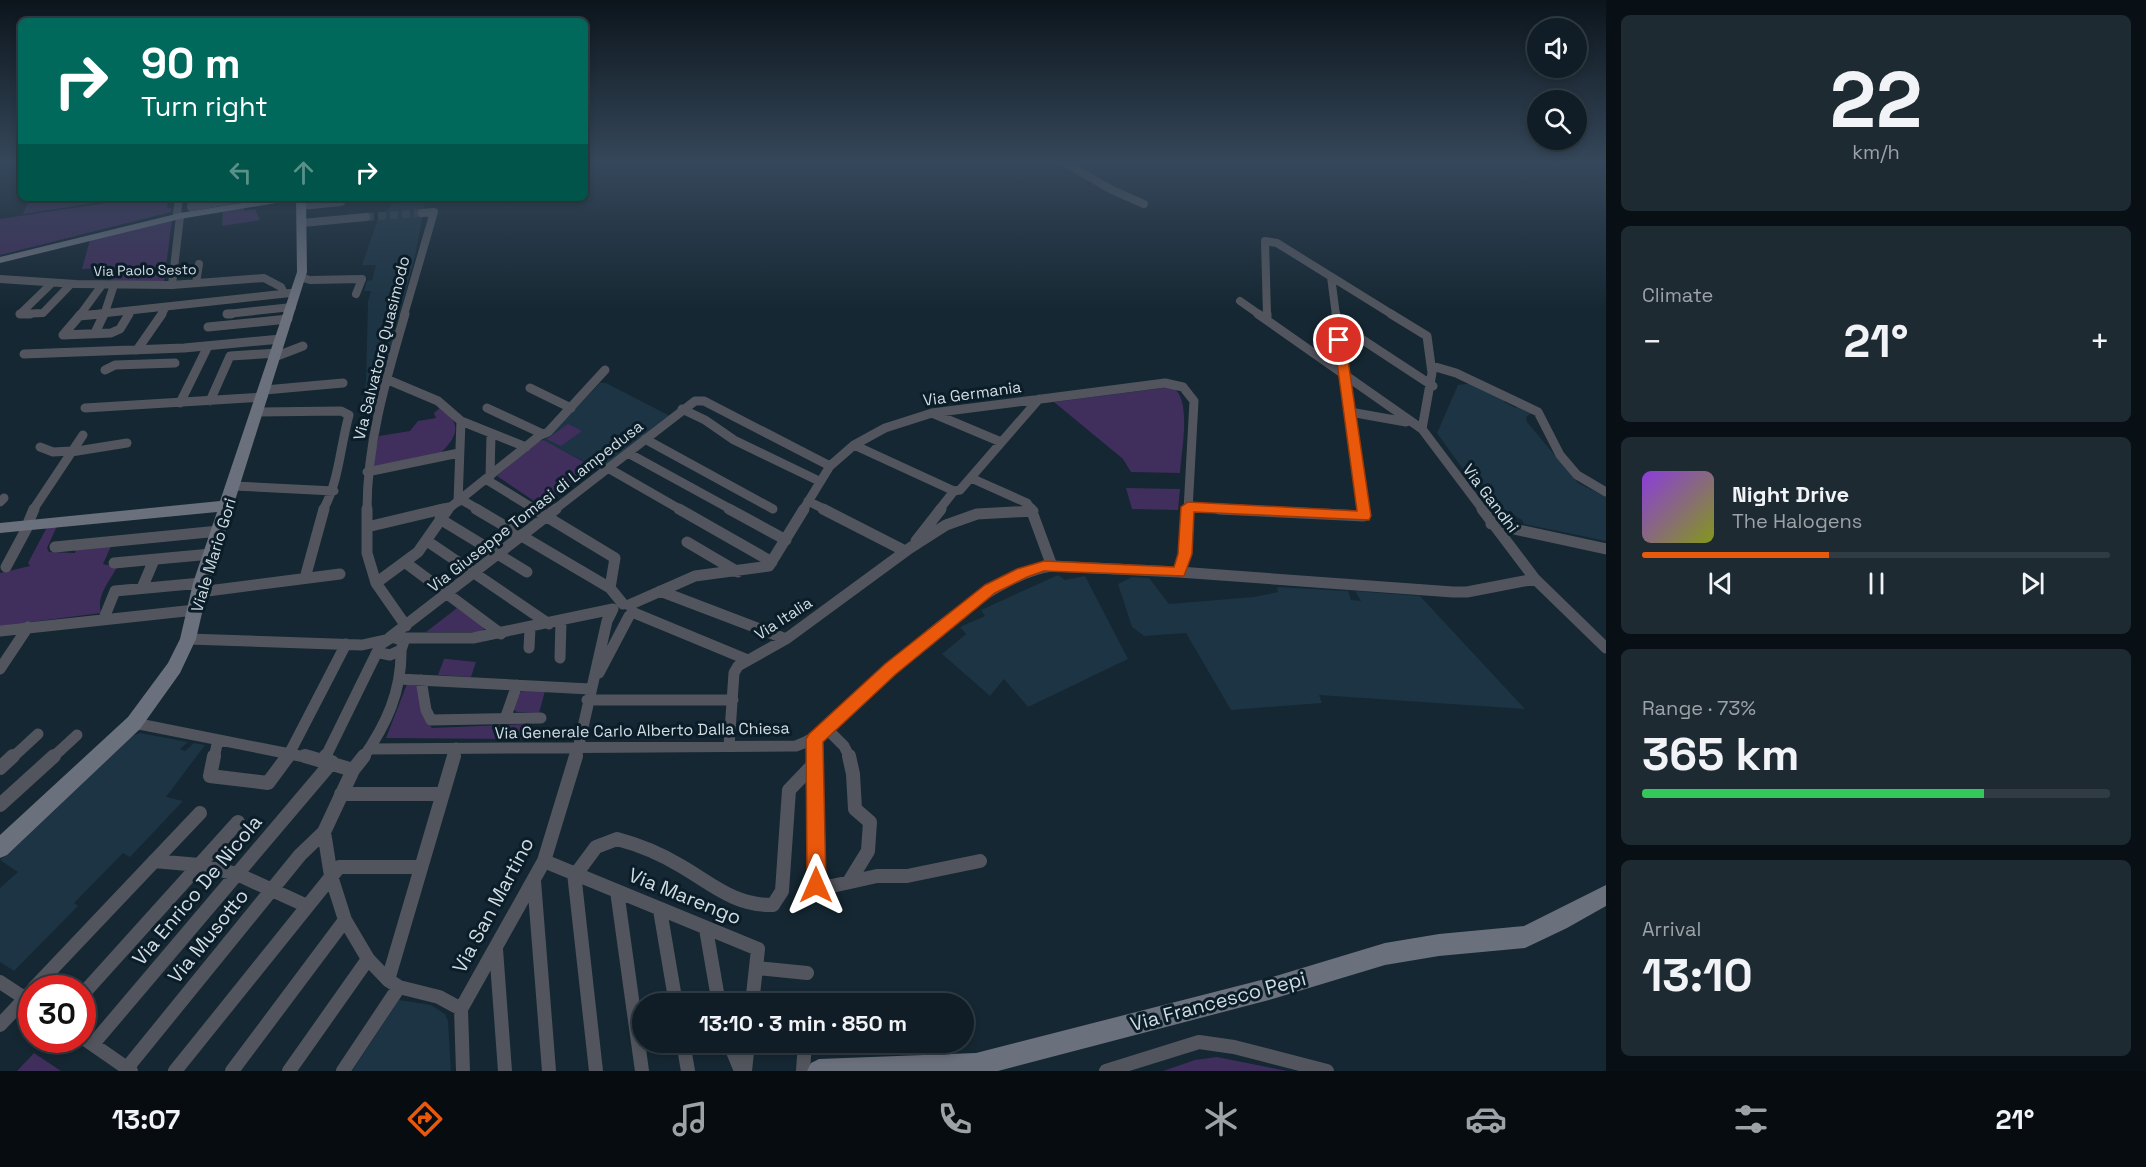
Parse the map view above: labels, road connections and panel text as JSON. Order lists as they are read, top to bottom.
{
  "streets": {
    "main road": ["Viale Mario Gori", "Via Francesco Pepi"],
    "street": [
      "Via Paolo Sesto",
      "Via Salvatore Quasimodo",
      "Via Germania",
      "Via Gandhi",
      "Via Giuseppe Tomasi di Lampedusa",
      "Via Italia",
      "Via Generale Carlo Alberto Dalla Chiesa",
      "Via Enrico De Nicola",
      "Via Marengo",
      "Via San Martino",
      "Via Musotto"
    ]
  },
  "crossings": [
    ["Via Paolo Sesto", "Viale Mario Gori"],
    ["Via Salvatore Quasimodo", "Via Giuseppe Tomasi di Lampedusa"],
    ["Via Salvatore Quasimodo", "Via Enrico De Nicola"],
    ["Via Gandhi", "Via Generale Carlo Alberto Dalla Chiesa"],
    ["Via Giuseppe Tomasi di Lampedusa", "Via Enrico De Nicola"],
    ["Via Italia", "Via Generale Carlo Alberto Dalla Chiesa"],
    ["Via Generale Carlo Alberto Dalla Chiesa", "Via San Martino"],
    ["Via Marengo", "Via San Martino"]
  ],
  "page": {
    "tile": [
      ["22", "km/h"],
      "Climate",
      ["Range · 73%", "365 km"],
      ["Arrival", "13:10"]
    ],
    "turn": ["90 m", "Turn right"],
    "heat": ["−", "21°", "+"],
    "song": ["Night Drive", "The Halogens"],
    "limit": "30",
    "trip": "13:10 · 3 min · 850 m",
    "tabs": ["13:07", "21°"]
  }
}
